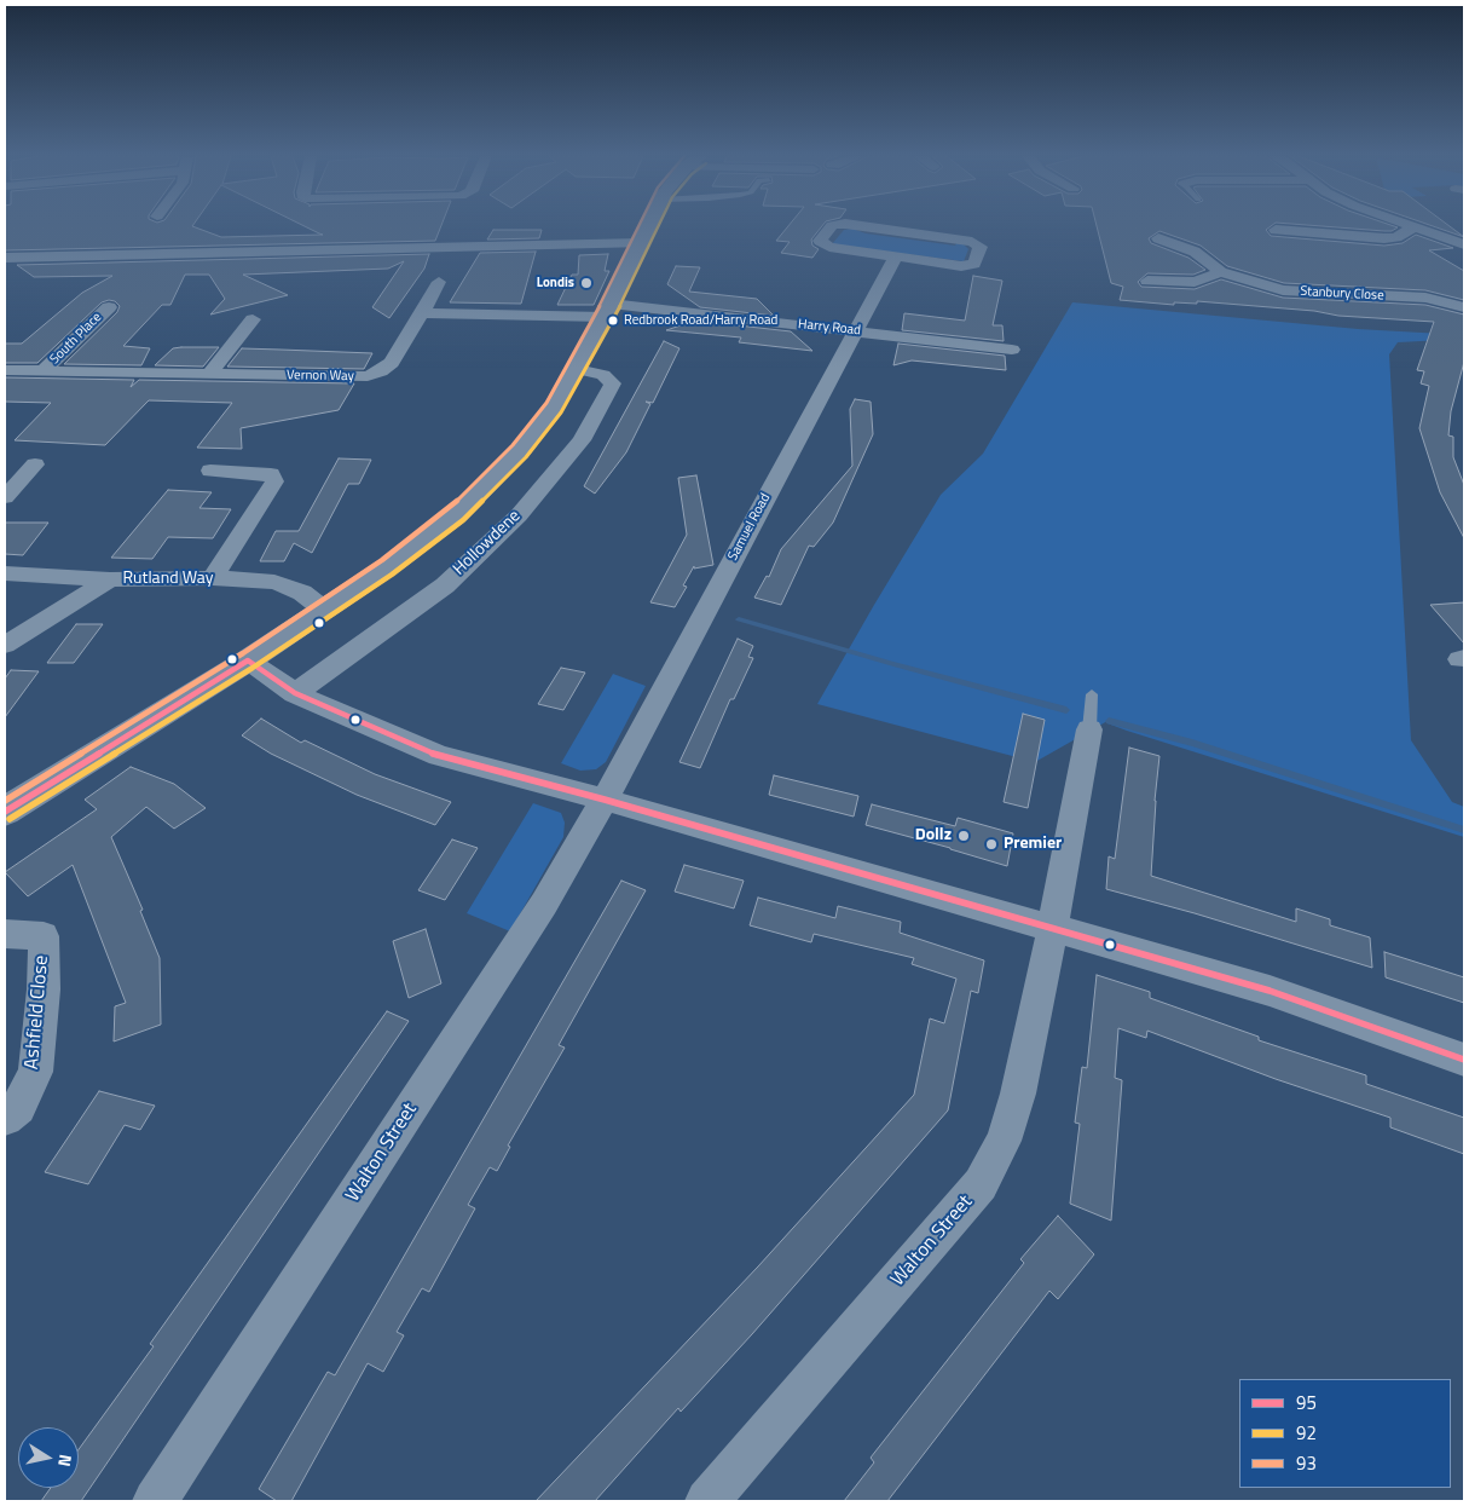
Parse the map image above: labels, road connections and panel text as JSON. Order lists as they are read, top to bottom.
{
  "streets": {
    "street": [
      "Stanbury Close",
      "Harry Road",
      "South Place",
      "Vernon Way",
      "Samuel Road",
      "Hollowdene",
      "Rutland Way",
      "Ashfield Close",
      "Walton Street"
    ]
  },
  "crossings": [
    ["Harry Road", "Samuel Road"],
    ["South Place", "Vernon Way"],
    ["Samuel Road", "Walton Street"]
  ],
  "places": [
    "Londis",
    "Redbrook Road/Harry Road",
    "Dollz",
    "Premier"
  ],
  "lines": ["transit line 92", "transit line 93", "transit line 95"],
  "legend": ["95", "92", "93"],
  "north": "right"
}
